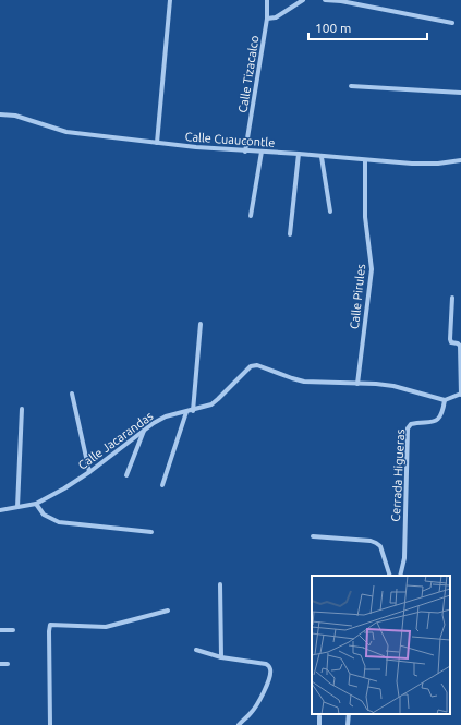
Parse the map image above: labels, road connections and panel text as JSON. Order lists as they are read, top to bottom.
{
  "streets": {
    "street": [
      "Calle Tizacalco",
      "Calle Cuaucontle",
      "Calle Pirules",
      "Calle Jacarandas",
      "Cerrada Higueras"
    ]
  },
  "crossings": [
    ["Calle Tizacalco", "Calle Cuaucontle"],
    ["Calle Cuaucontle", "Calle Pirules"],
    ["Calle Pirules", "Calle Jacarandas"],
    ["Calle Jacarandas", "Cerrada Higueras"]
  ],
  "scale_bar": "100 m"
}
